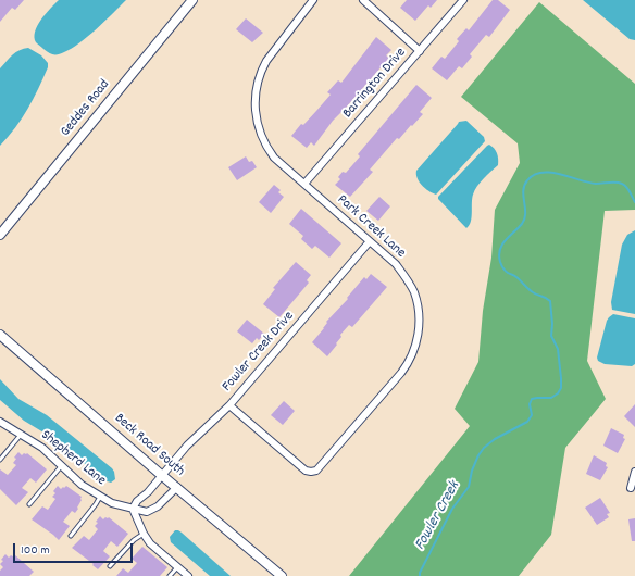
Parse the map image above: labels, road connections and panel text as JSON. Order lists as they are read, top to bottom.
{
  "streets": {
    "main road": ["Geddes Road", "Beck Road South"],
    "street": [
      "Barrington Drive",
      "Park Creek Lane",
      "Fowler Creek Drive",
      "Shepherd Lane"
    ]
  },
  "crossings": [
    ["Barrington Drive", "Park Creek Lane"],
    ["Park Creek Lane", "Fowler Creek Drive"],
    ["Fowler Creek Drive", "Beck Road South"],
    ["Beck Road South", "Shepherd Lane"]
  ],
  "water": ["Fowler Creek"],
  "scale_bar": "100 m"
}
